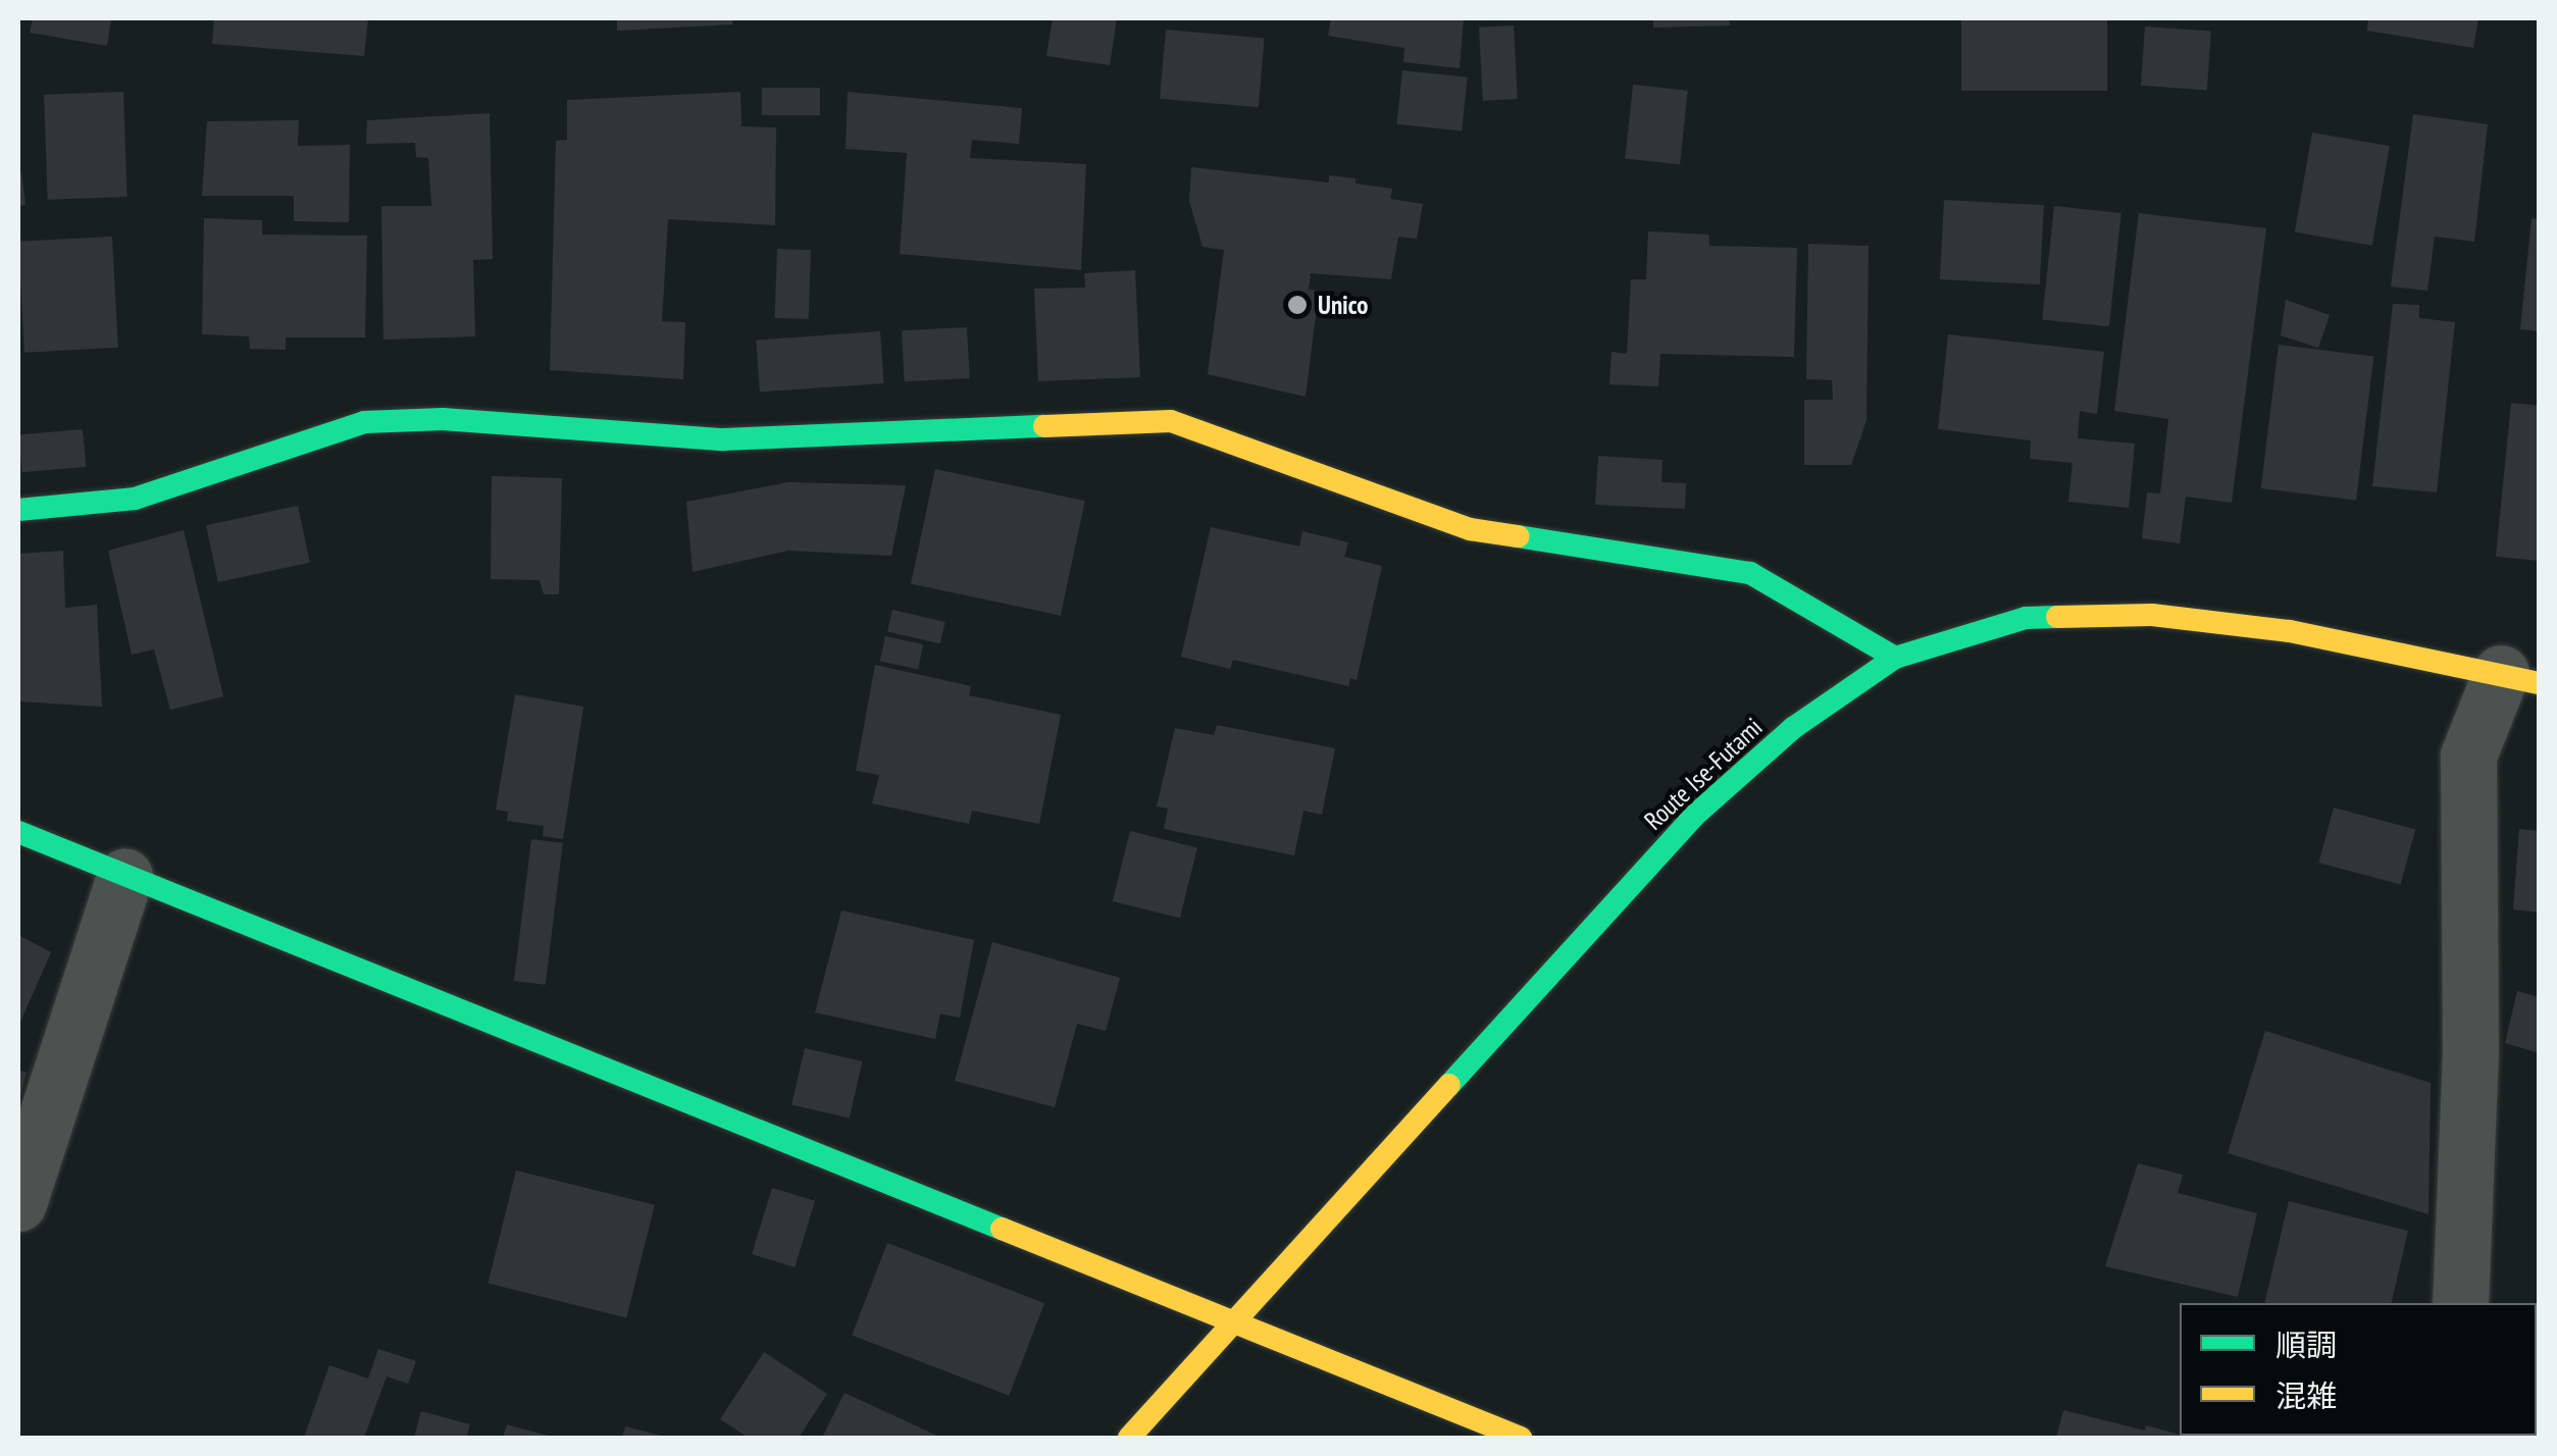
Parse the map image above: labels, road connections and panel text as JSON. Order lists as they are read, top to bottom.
{
  "streets": {
    "street": ["Route Ise-Futami"]
  },
  "places": ["Unico"],
  "legend": ["順調", "混雑"]
}
